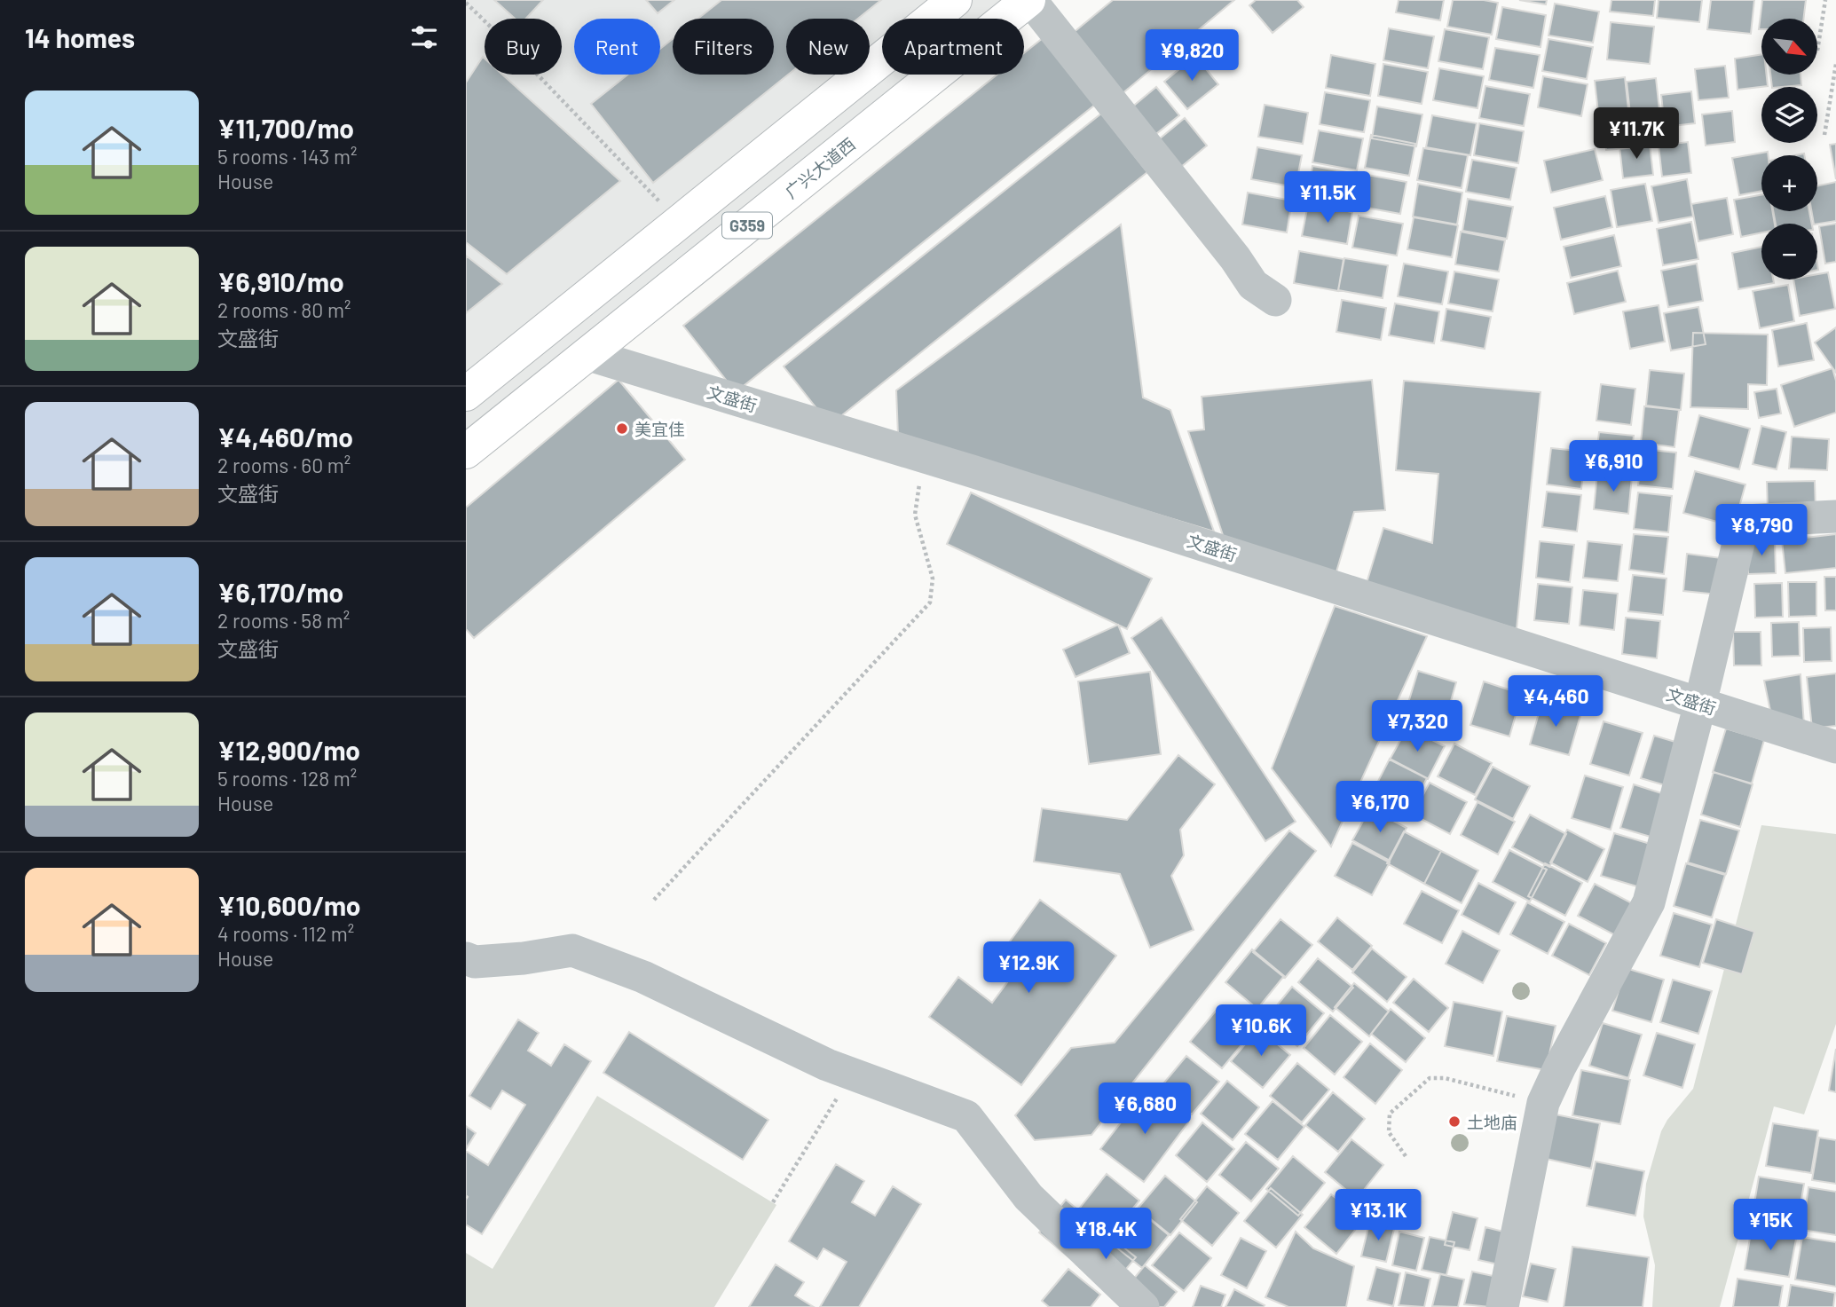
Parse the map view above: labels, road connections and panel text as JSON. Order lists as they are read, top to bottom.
{
  "streets": {
    "highway": ["广兴大道西", "G359"],
    "street": ["文盛街"]
  },
  "crossings": [
    ["广兴大道西", "文盛街"]
  ],
  "places": ["美宜佳", "土地庙"],
  "north": "bottom right",
  "page": {
    "heading": "14 homes",
    "map_buttons": ["+", "−"],
    "chip": [
      "Buy",
      "Rent",
      "Filters",
      "New",
      "Apartment"
    ],
    "price": [
      "¥9,820",
      "¥11.7K",
      "¥11.5K",
      "¥6,910",
      "¥8,790",
      "¥4,460",
      "¥7,320",
      "¥6,170",
      "¥12.9K",
      "¥10.6K",
      "¥6,680",
      "¥13.1K",
      "¥15K",
      "¥18.4K"
    ],
    "list": [
      {
        "name": "¥11,700/mo",
        "note": "5 rooms · 143 m² · House"
      },
      {
        "name": "¥6,910/mo",
        "note": "2 rooms · 80 m² · 文盛街"
      },
      {
        "name": "¥4,460/mo",
        "note": "2 rooms · 60 m² · 文盛街"
      },
      {
        "name": "¥6,170/mo",
        "note": "2 rooms · 58 m² · 文盛街"
      },
      {
        "name": "¥12,900/mo",
        "note": "5 rooms · 128 m² · House"
      },
      {
        "name": "¥10,600/mo",
        "note": "4 rooms · 112 m² · House"
      }
    ]
  }
}
